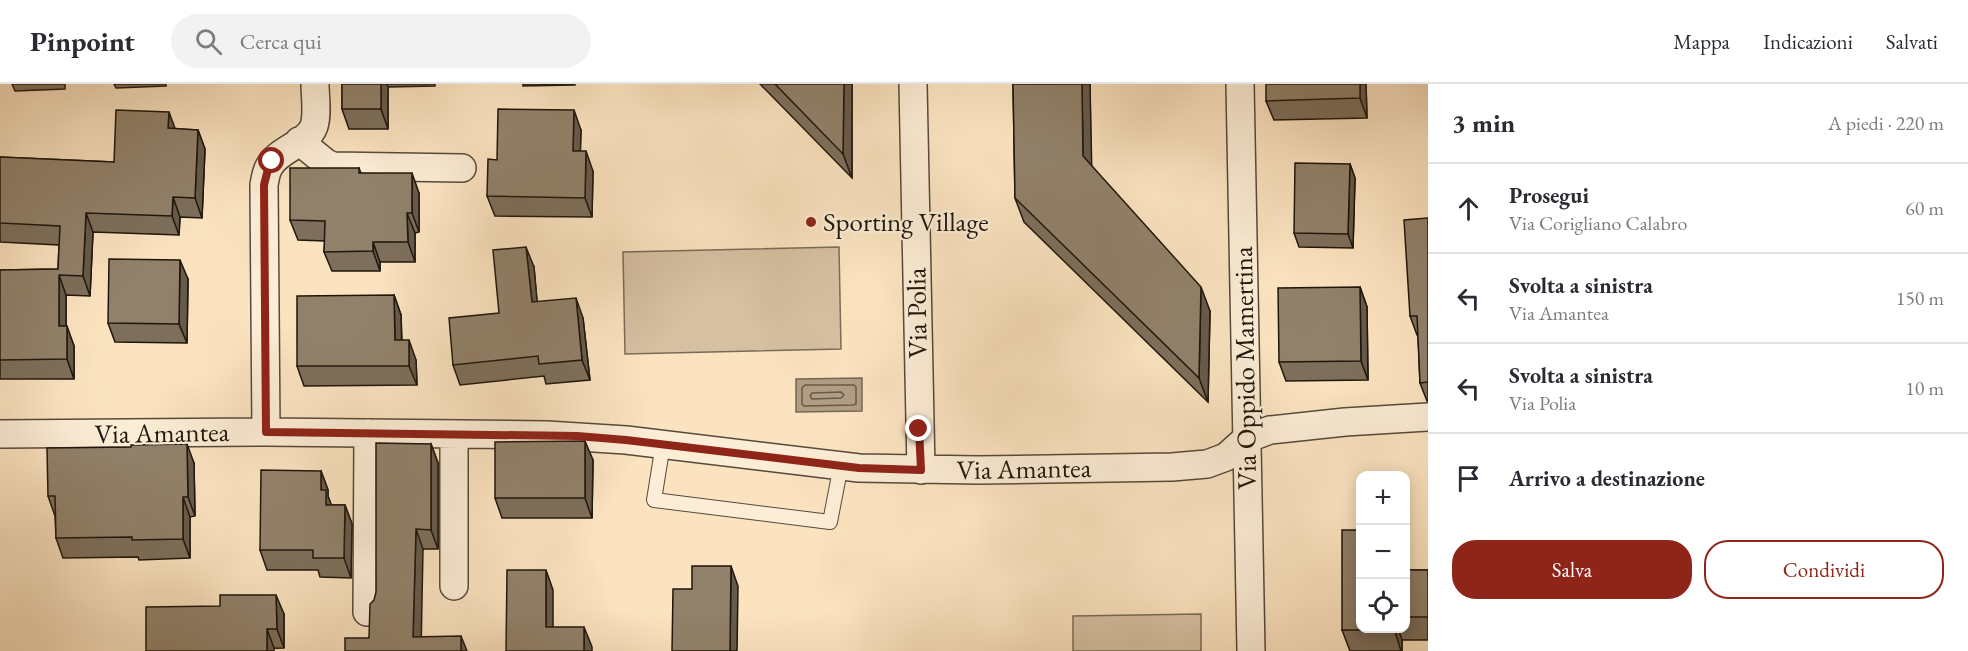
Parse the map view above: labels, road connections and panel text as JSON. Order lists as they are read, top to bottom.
{
  "streets": {
    "street": ["Via Polia", "Via Oppido Mamertina", "Via Amantea"]
  },
  "crossings": [
    ["Via Polia", "Via Amantea"],
    ["Via Oppido Mamertina", "Via Amantea"]
  ],
  "places": ["Sporting Village"],
  "page": {
    "header": "Pinpoint",
    "search": "Cerca qui",
    "nav": ["Mappa", "Indicazioni", "Salvati"],
    "heading": ["3 min", "A piedi · 220 m"],
    "list": [
      ["Prosegui", "Via Corigliano Calabro", "60 m"],
      ["Svolta a sinistra", "Via Amantea", "150 m"],
      ["Svolta a sinistra", "Via Polia", "10 m"],
      "Arrivo a destinazione"
    ],
    "map_buttons": ["+", "−"],
    "buttons": ["Salva", "Condividi"]
  }
}
